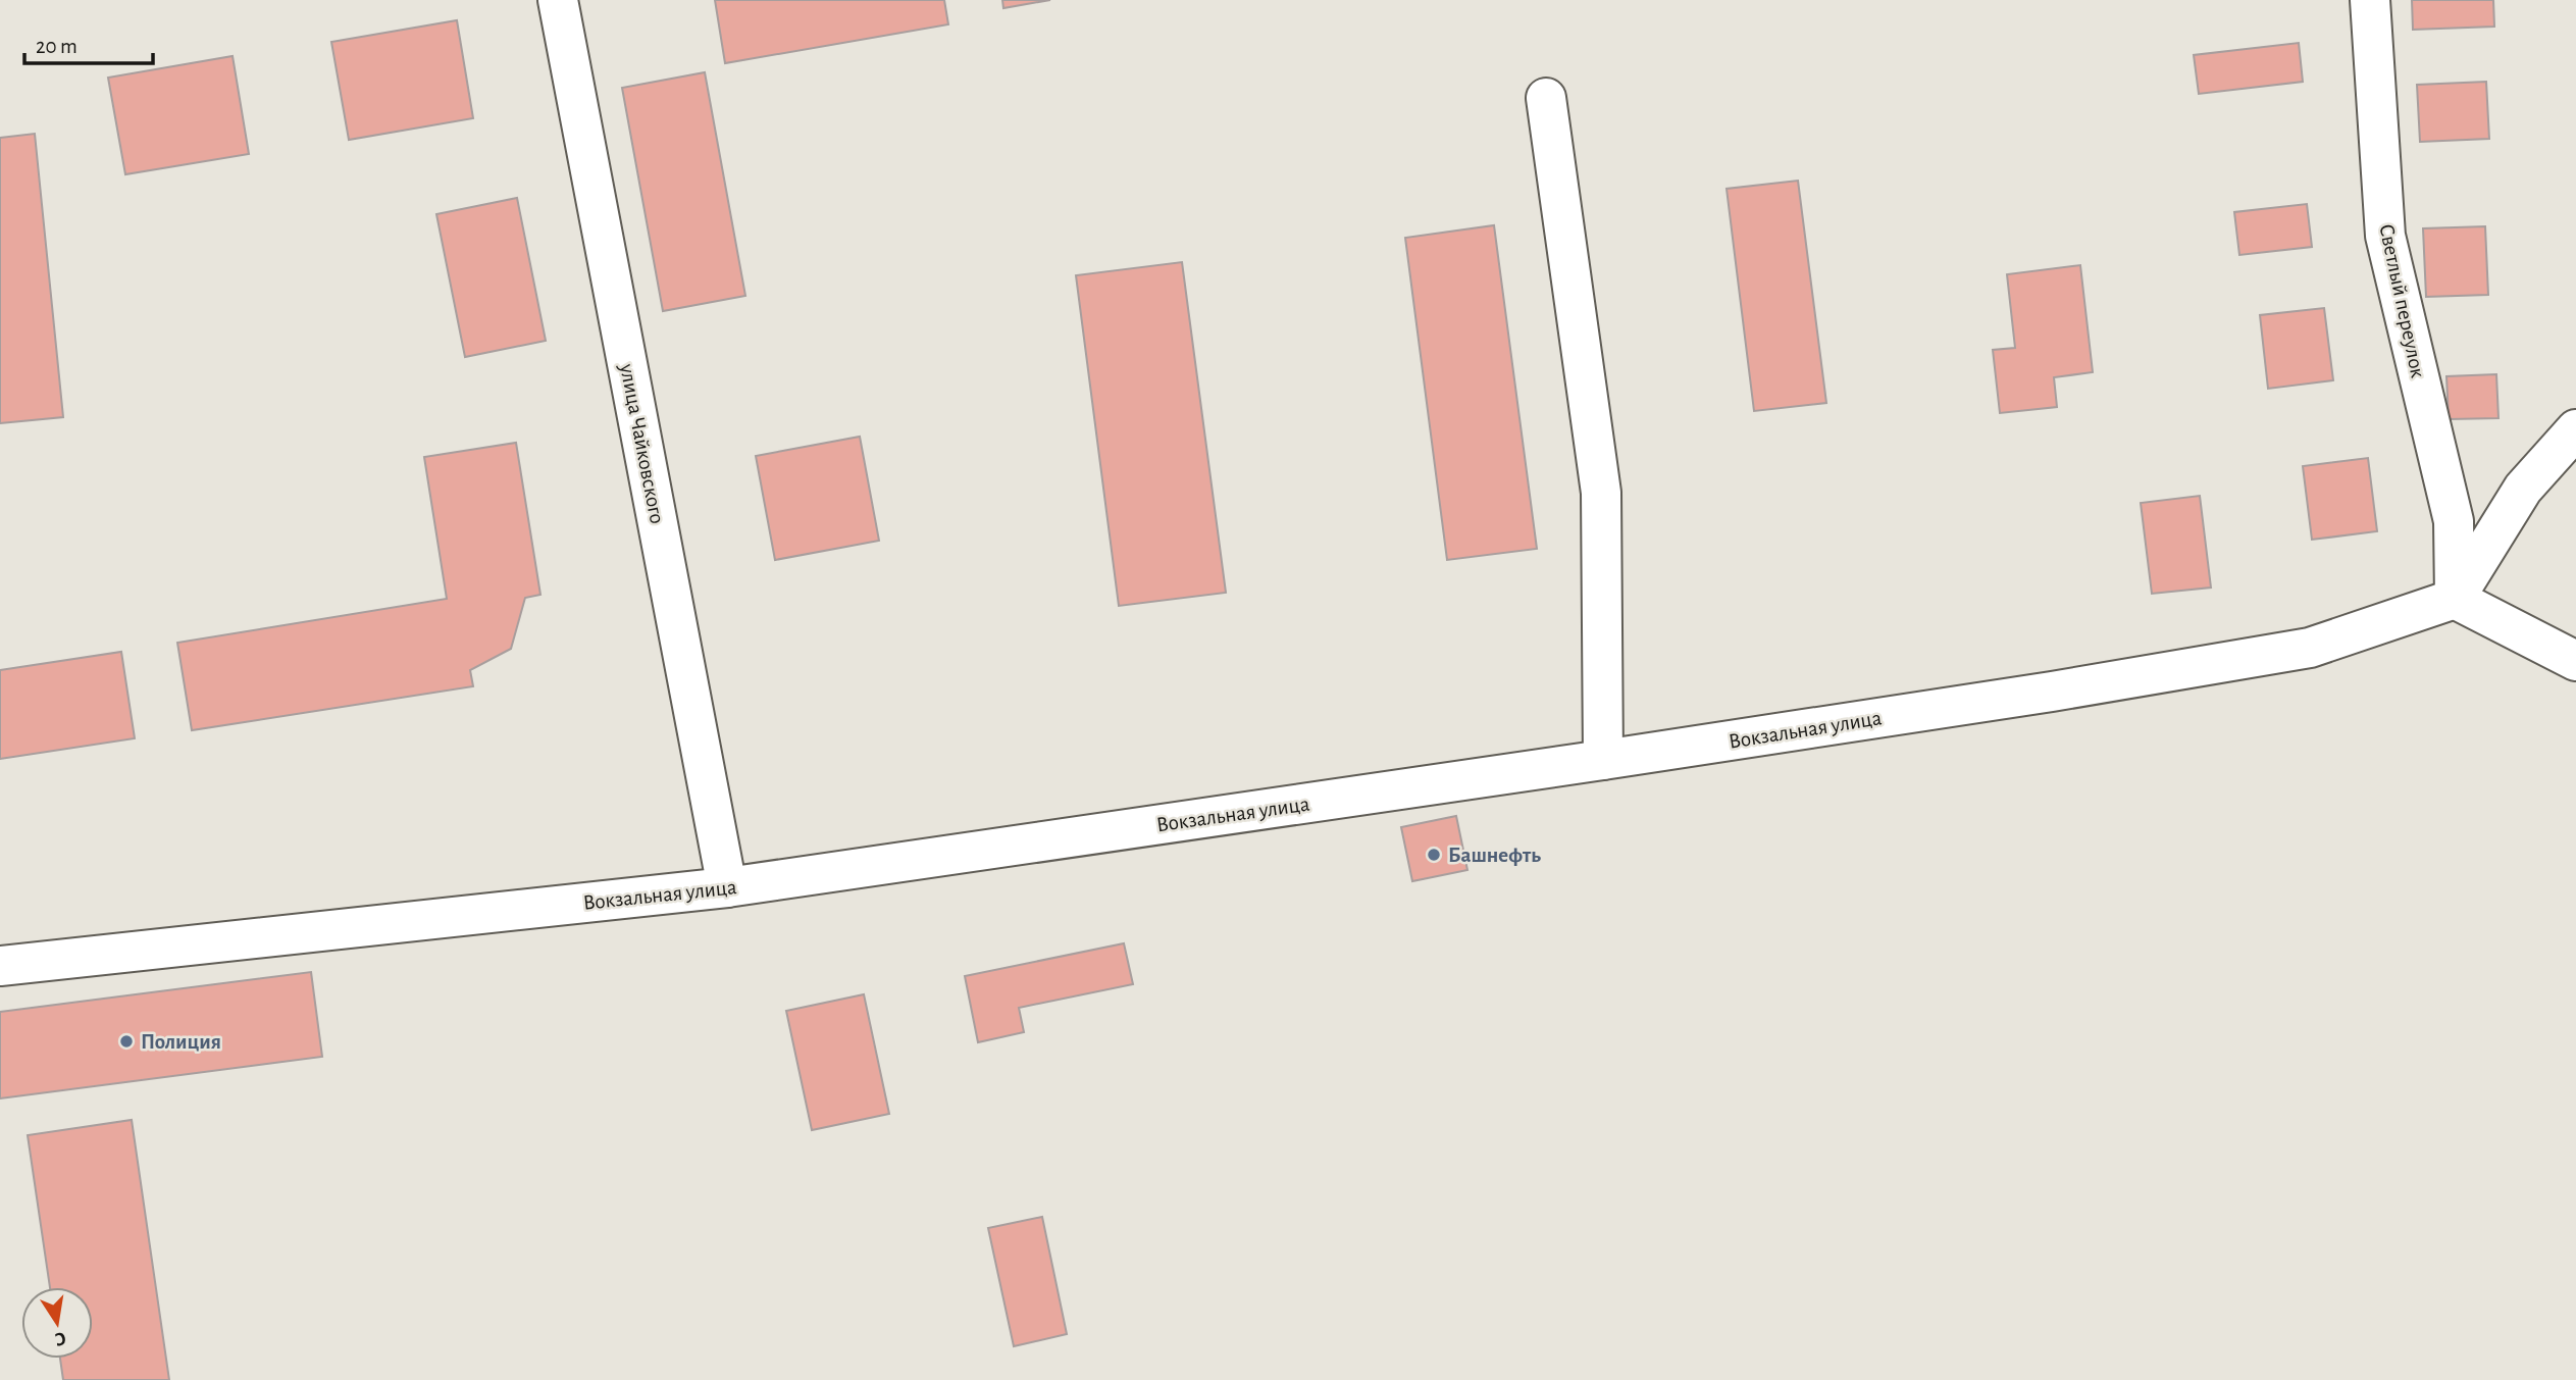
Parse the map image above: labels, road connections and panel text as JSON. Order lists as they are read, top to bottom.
{
  "streets": {
    "street": ["Светлый переулок", "улица Чайковского", "Вокзальная улица"]
  },
  "crossings": [
    ["Светлый переулок", "Вокзальная улица"],
    ["улица Чайковского", "Вокзальная улица"]
  ],
  "places": ["Башнефть", "Полиция"],
  "scale_bar": "20 m",
  "north": "bottom"
}
